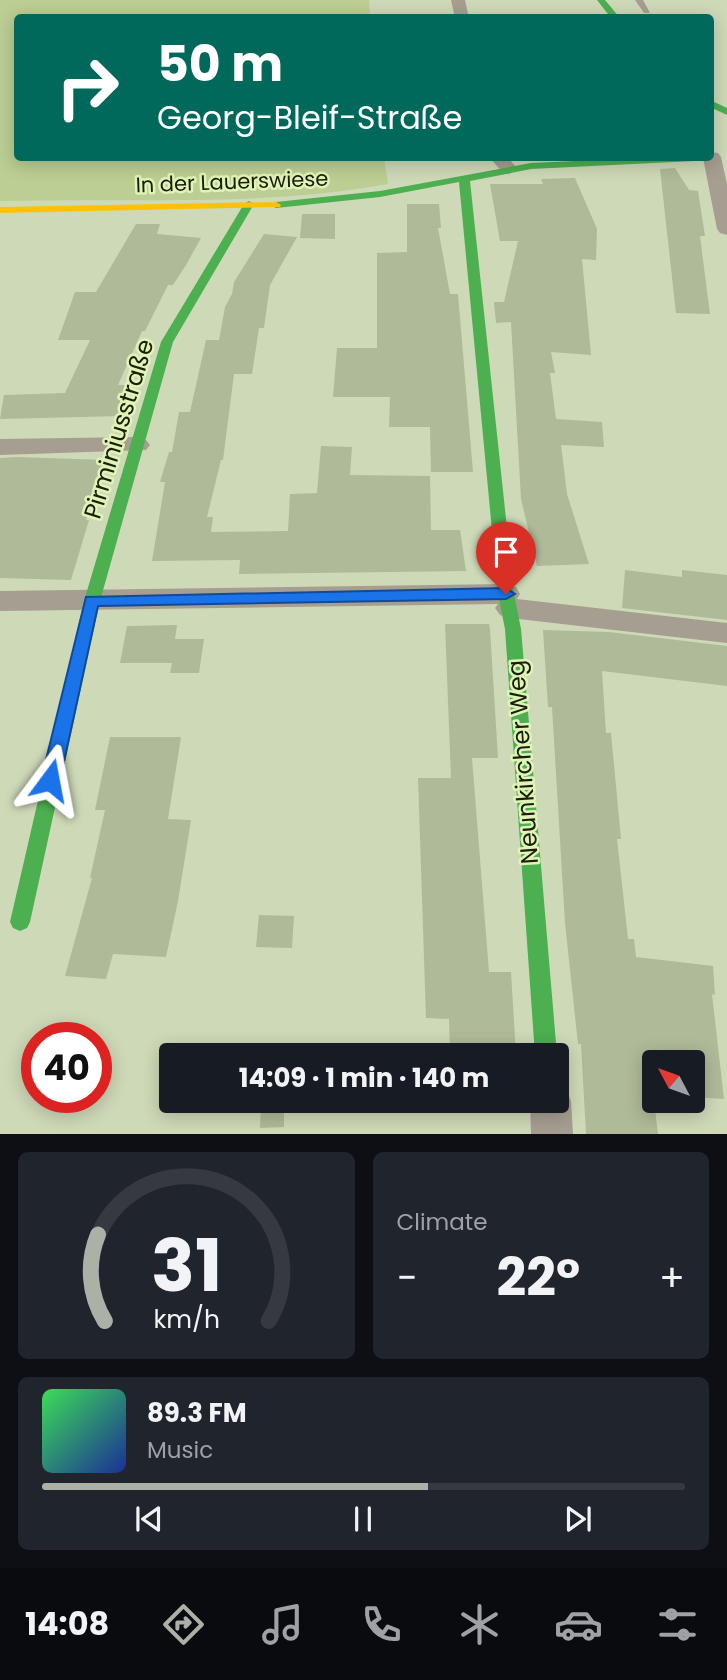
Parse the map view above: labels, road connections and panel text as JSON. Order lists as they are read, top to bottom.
{
  "streets": {
    "street": ["In der Lauerswiese", "Pirminiusstraße", "Neunkircher Weg"]
  },
  "crossings": [
    ["In der Lauerswiese", "Pirminiusstraße"],
    ["In der Lauerswiese", "Neunkircher Weg"]
  ],
  "north": "top left",
  "page": {
    "turn": ["50 m", "Georg-Bleif-Straße"],
    "limit": "40",
    "trip": "14:09 · 1 min · 140 m",
    "tile": "Climate",
    "heat": ["−", "22°", "+"],
    "song": ["89.3 FM", "Music"],
    "tabs": "14:08",
    "gauge": ["31", "km/h"]
  }
}
